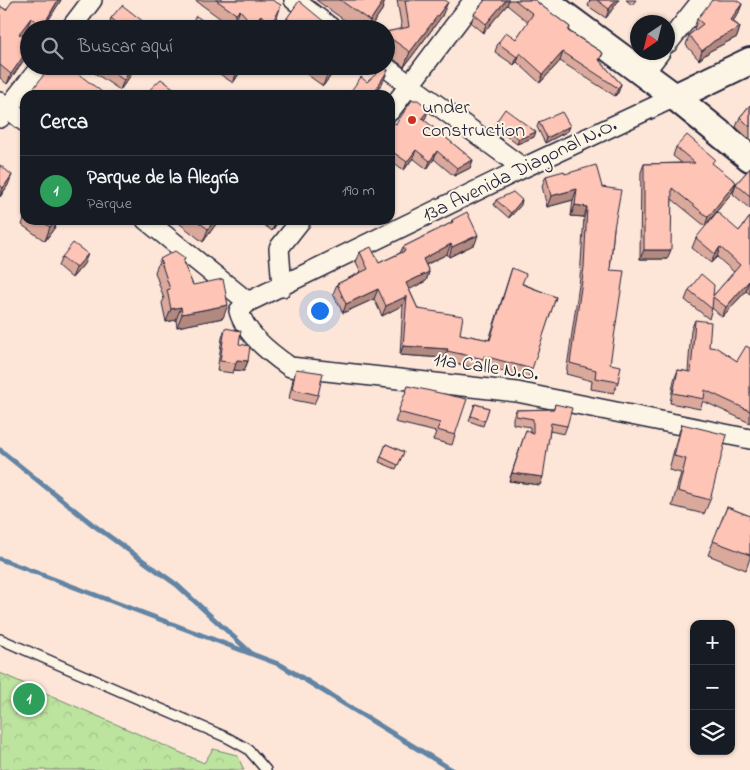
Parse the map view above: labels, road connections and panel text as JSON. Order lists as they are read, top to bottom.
{
  "streets": {
    "street": ["13a Avenida Diagonal N.O.", "11a Calle N.O."]
  },
  "crossings": [
    ["13a Avenida Diagonal N.O.", "11a Calle N.O."]
  ],
  "places": ["under construction"],
  "north": "bottom left",
  "page": {
    "search": "Buscar aquí",
    "heading": "Cerca",
    "list": [
      {
        "mark": "1",
        "name": "Parque de la Alegría",
        "note": "Parque",
        "value": "190 m"
      }
    ],
    "map_buttons": ["+", "−"],
    "pins": "1"
  }
}
